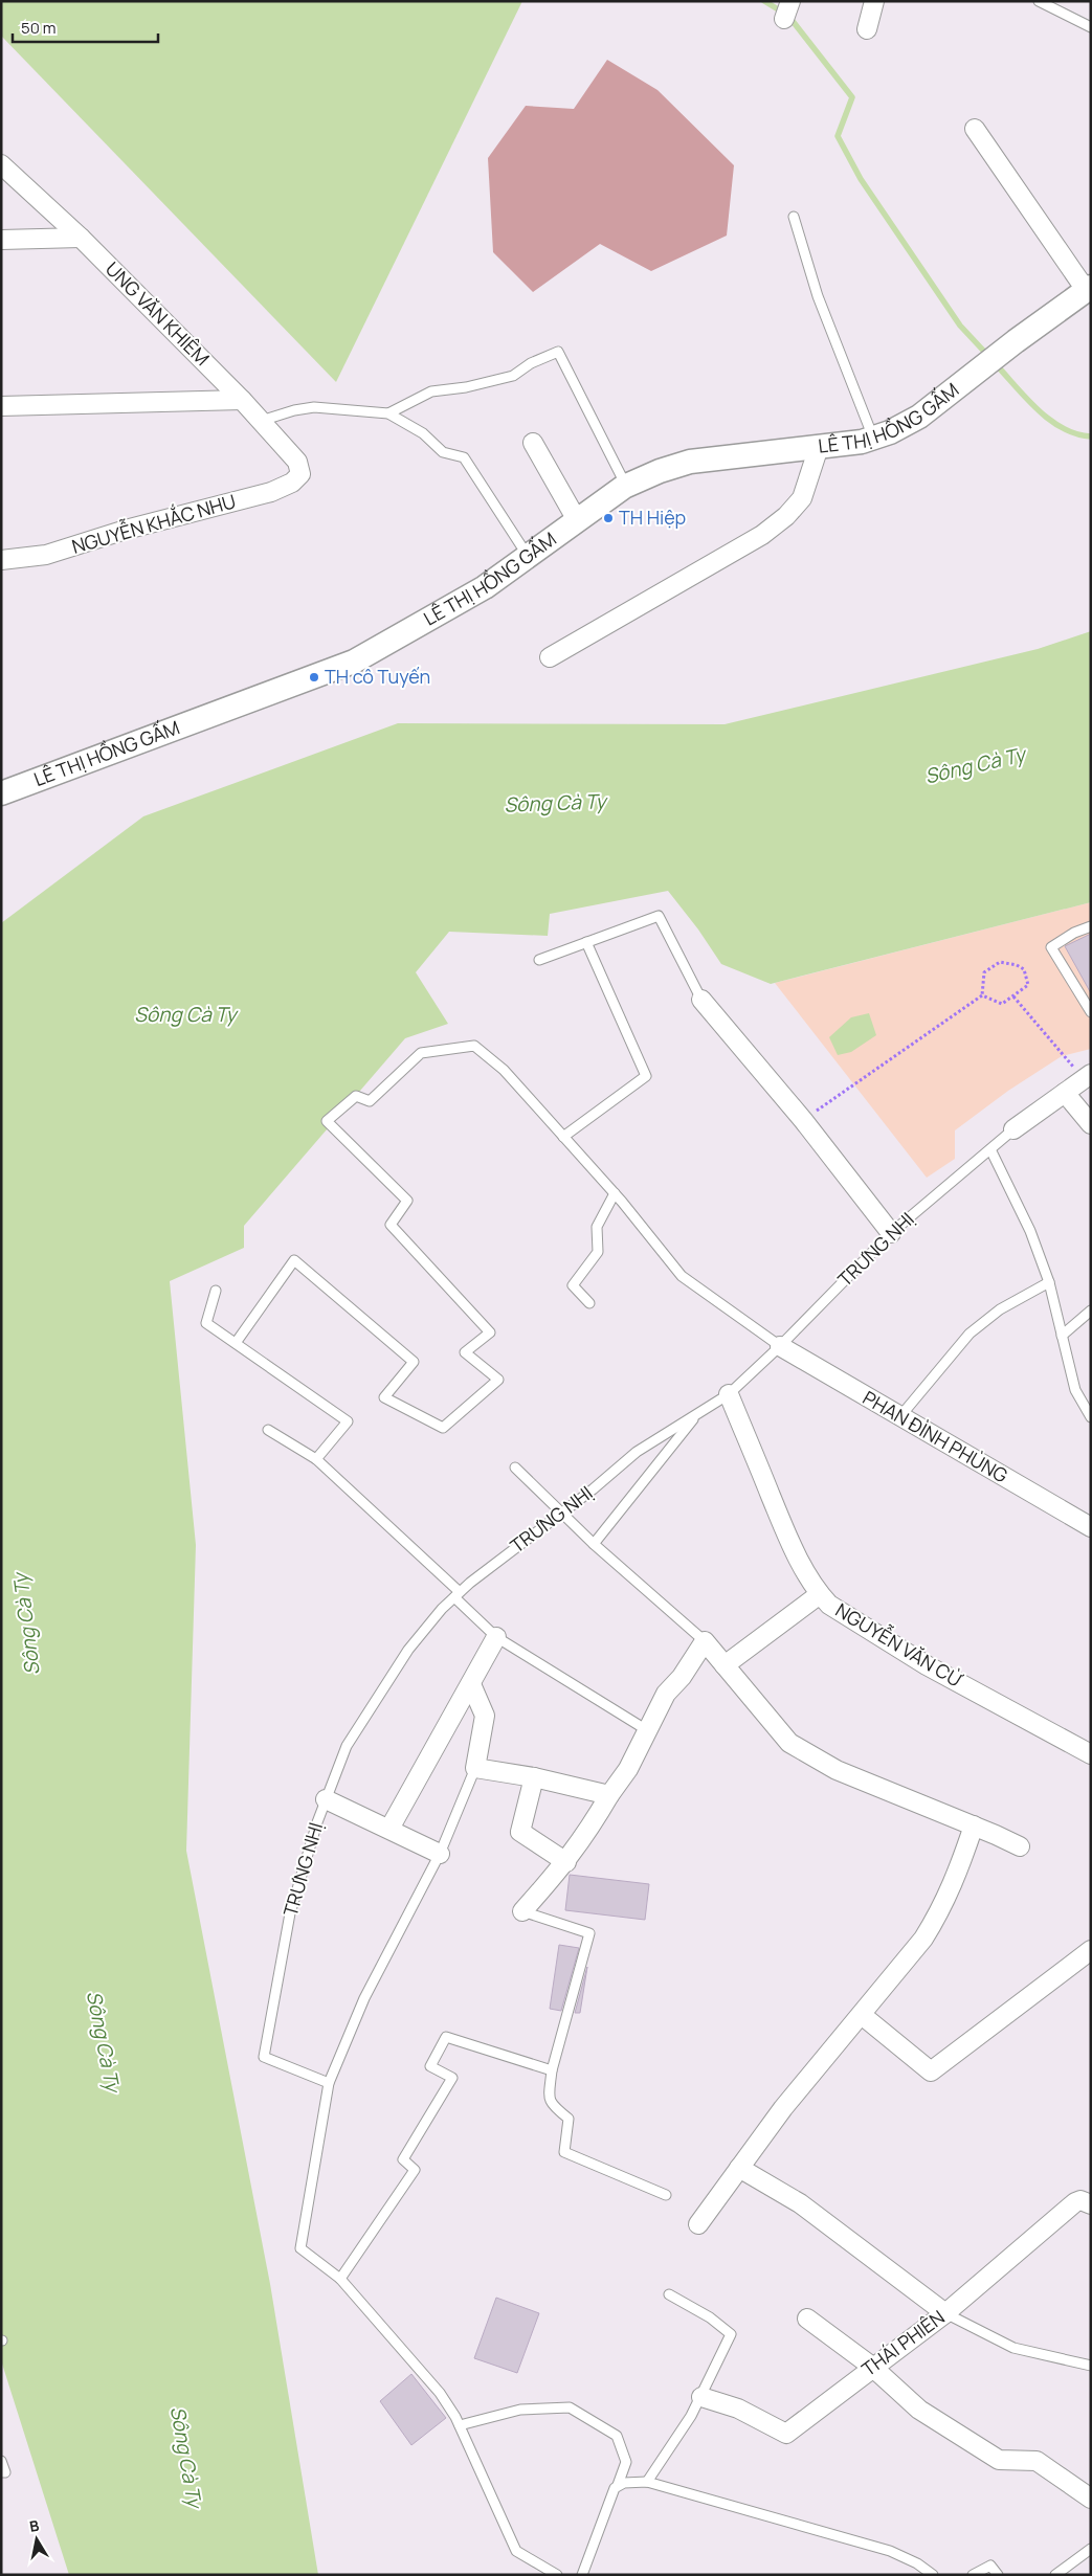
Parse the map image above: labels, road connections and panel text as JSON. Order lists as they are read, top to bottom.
{
  "streets": {
    "street": [
      "UNG VĂN KHIÊM",
      "LÊ THỊ HỒNG GẤM",
      "NGUYỄN KHẮC NHU",
      "TRƯNG NHỊ",
      "PHAN ĐÌNH PHÙNG",
      "NGUYỄN VĂN CỪ",
      "THÁI PHIÊN"
    ]
  },
  "crossings": [
    ["UNG VĂN KHIÊM", "NGUYỄN KHẮC NHU"],
    ["TRƯNG NHỊ", "PHAN ĐÌNH PHÙNG"],
    ["TRƯNG NHỊ", "NGUYỄN VĂN CỪ"]
  ],
  "water": ["Sông Cà Ty"],
  "places": ["TH Hiệp", "TH cô Tuyến"],
  "scale_bar": "50 m",
  "north": "top"
}
